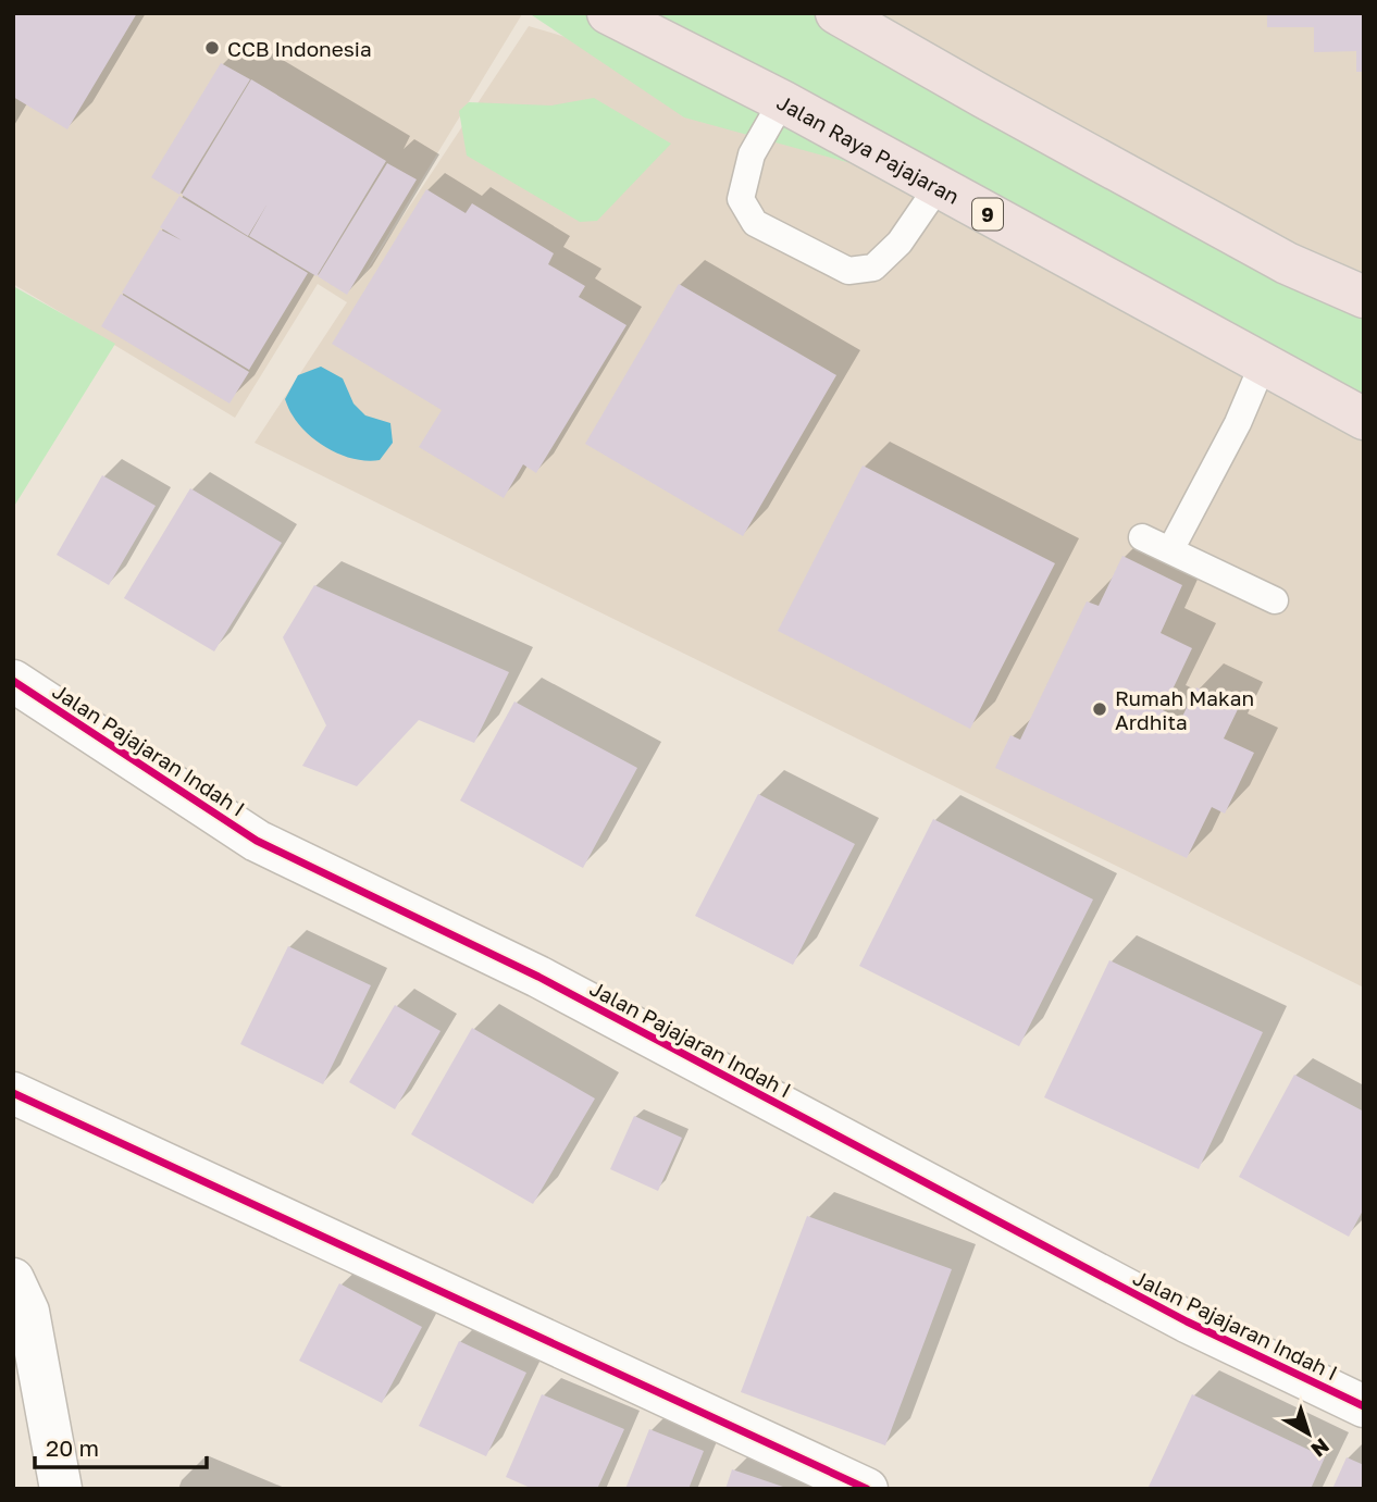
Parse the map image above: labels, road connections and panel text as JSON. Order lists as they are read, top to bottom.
{
  "streets": {
    "highway": ["Jalan Raya Pajajaran", "9"],
    "street": ["Jalan Pajajaran Indah I"]
  },
  "places": ["CCB Indonesia", "Rumah Makan Ardhita"],
  "scale_bar": "20 m",
  "north": "bottom right"
}
